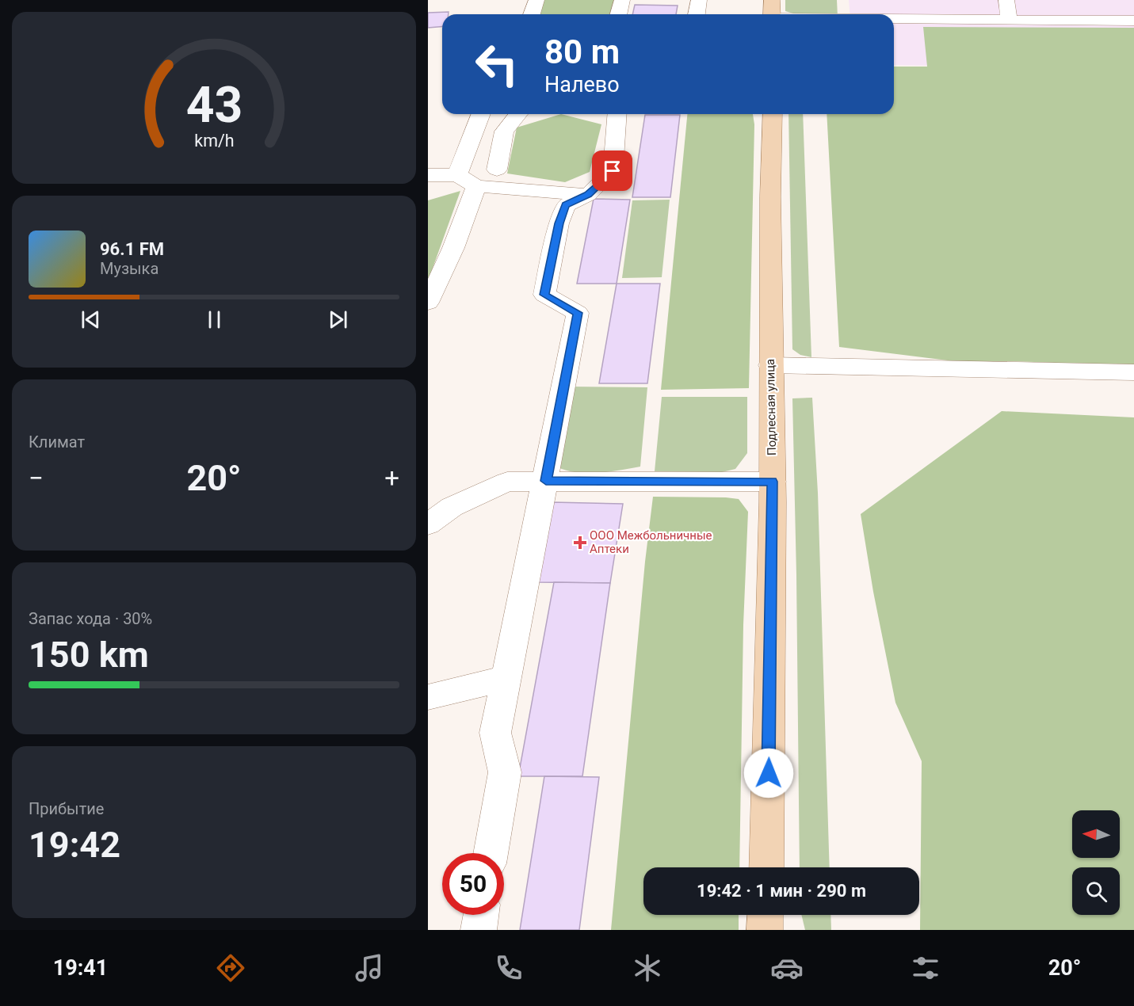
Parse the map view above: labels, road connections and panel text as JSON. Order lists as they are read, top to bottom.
{
  "streets": {
    "main road": ["Подлесная улица"]
  },
  "places": {
    "health": ["ООО Межбольничные Аптеки"]
  },
  "north": "left",
  "page": {
    "turn": ["80 m", "Налево"],
    "song": ["96.1 FM", "Музыка"],
    "tile": [
      "Климат",
      ["Запас хода · 30%", "150 km"],
      ["Прибытие", "19:42"]
    ],
    "heat": ["−", "20°", "+"],
    "limit": "50",
    "trip": "19:42 · 1 мин · 290 m",
    "tabs": ["19:41", "20°"],
    "gauge": ["43", "km/h"]
  }
}
